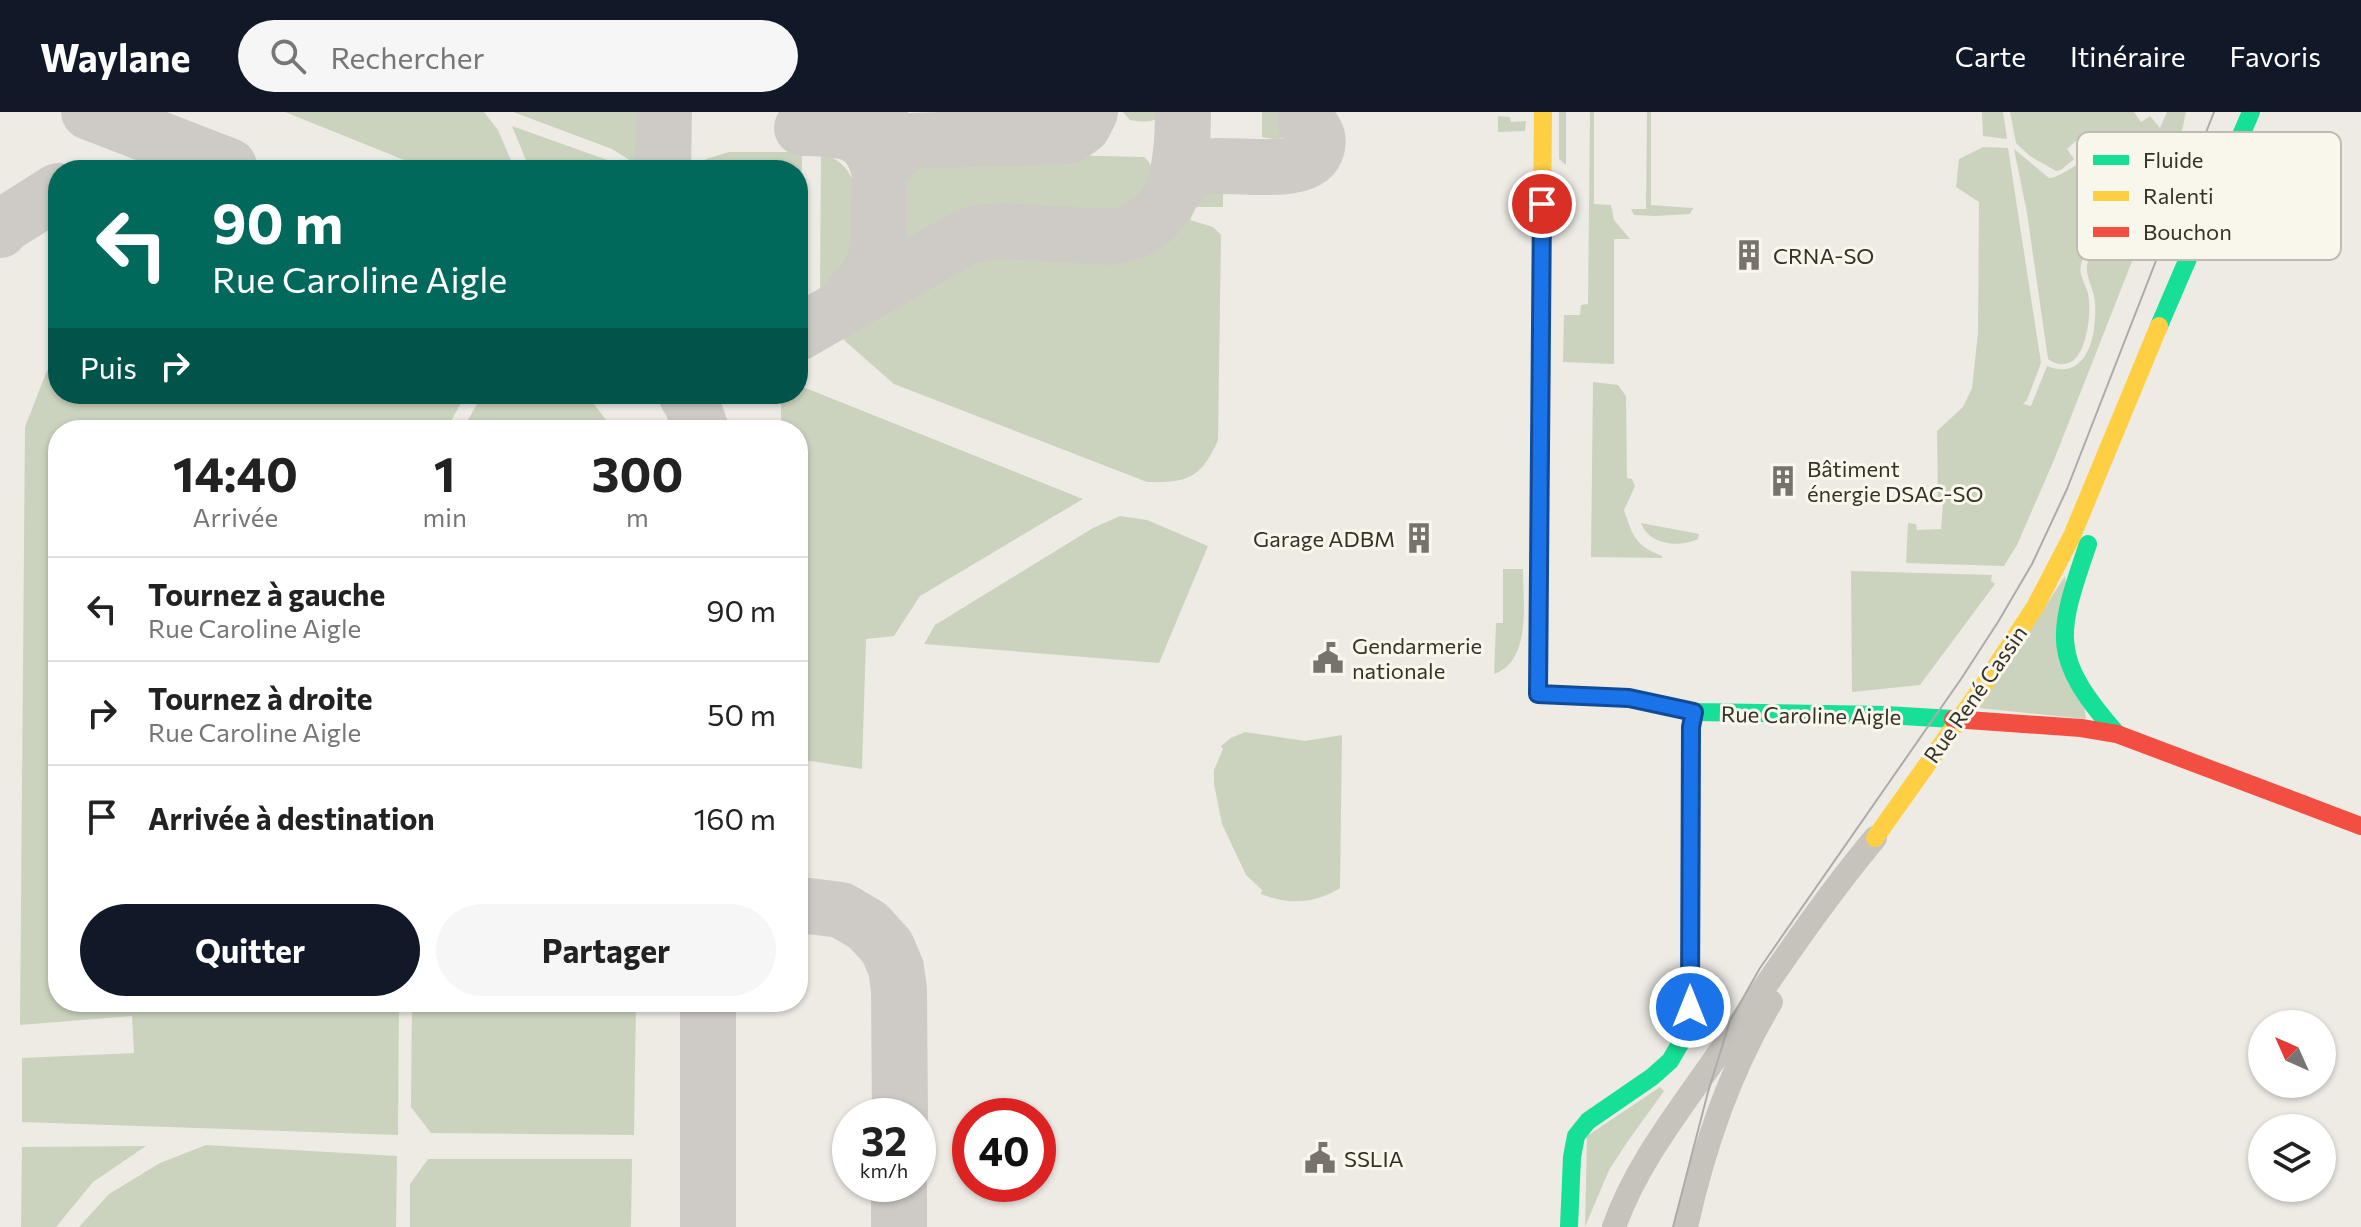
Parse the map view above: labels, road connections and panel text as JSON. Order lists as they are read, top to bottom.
{
  "streets": {
    "street": ["Rue René Cassin", "Rue Caroline Aigle"]
  },
  "crossings": [
    ["Rue René Cassin", "Rue Caroline Aigle"]
  ],
  "places": {
    "building": ["CRNA-SO", "Bâtiment énergie DSAC-SO", "Garage ADBM"],
    "public building": ["Gendarmerie nationale", "SSLIA"]
  },
  "legend": ["Fluide", "Ralenti", "Bouchon"],
  "north": "top left",
  "page": {
    "header": "Waylane",
    "search": "Rechercher",
    "nav": ["Carte", "Itinéraire", "Favoris"],
    "turn": ["90 m", "Rue Caroline Aigle"],
    "then": "Puis",
    "eta": [
      "14:40",
      "Arrivée",
      "1",
      "min",
      "300",
      "m"
    ],
    "list": [
      {
        "name": "Tournez à gauche",
        "note": "Rue Caroline Aigle",
        "value": "90 m"
      },
      {
        "name": "Tournez à droite",
        "note": "Rue Caroline Aigle",
        "value": "50 m"
      },
      {
        "name": "Arrivée à destination",
        "value": "160 m"
      }
    ],
    "buttons": ["Quitter", "Partager"],
    "speed": "32 km/h",
    "limit": "40"
  }
}
